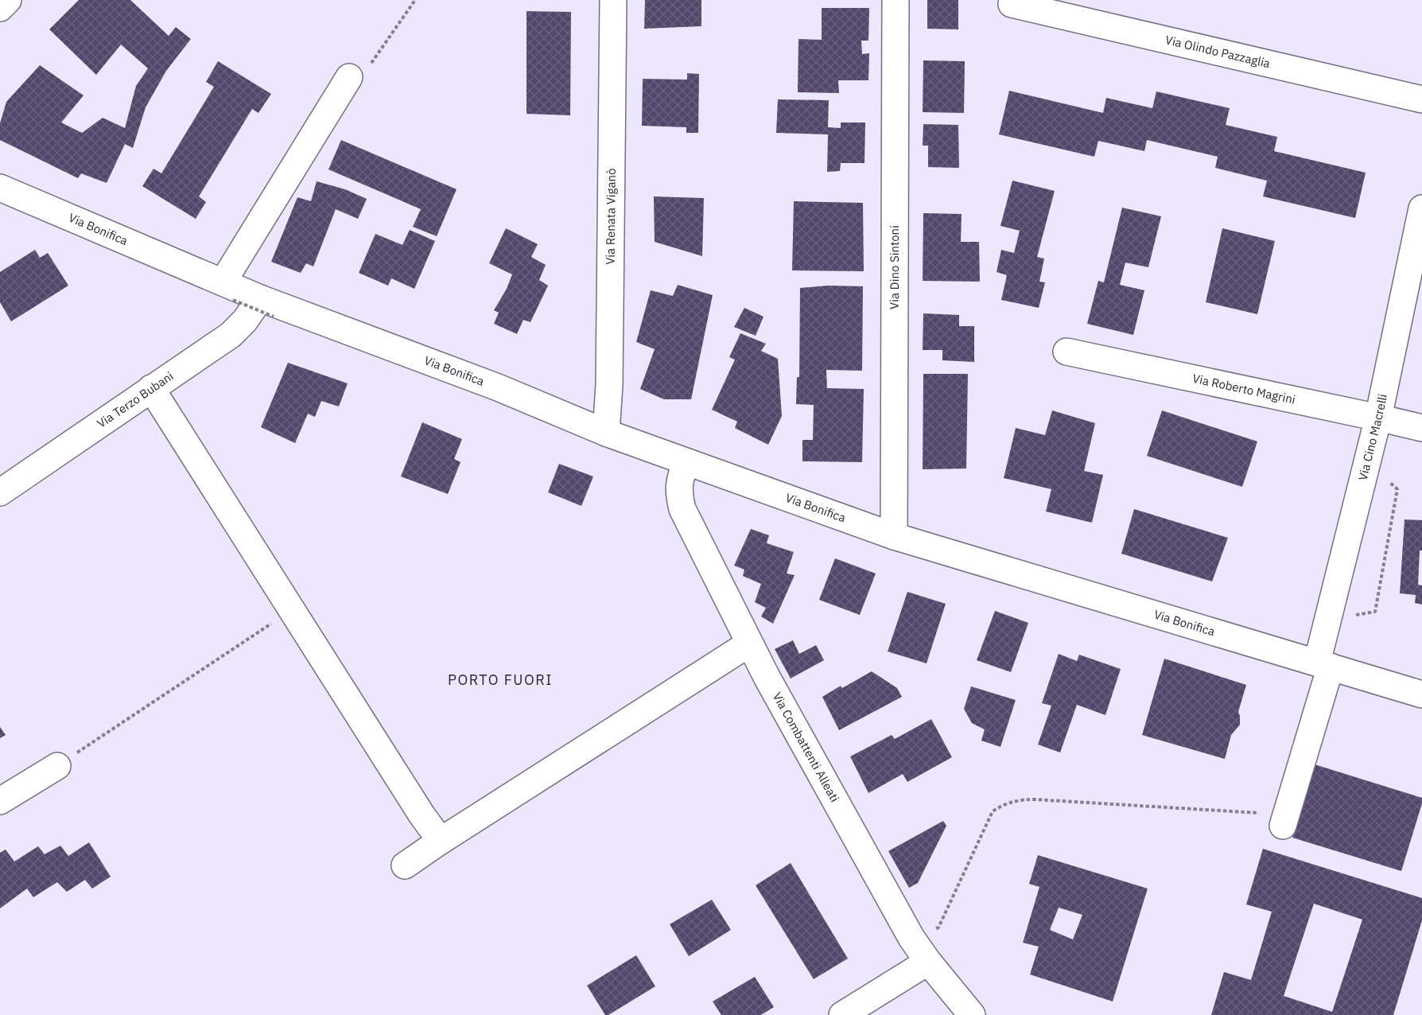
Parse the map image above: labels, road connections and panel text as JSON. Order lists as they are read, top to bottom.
{
  "streets": {
    "street": [
      "Via Olindo Pazzaglia",
      "Via Renata Viganò",
      "Via Bonifica",
      "Via Dino Sintoni",
      "Via Roberto Magrini",
      "Via Terzo Bubani",
      "Via Cino Macrelli",
      "Via Combattenti Alleati"
    ]
  },
  "crossings": [
    ["Via Renata Viganò", "Via Bonifica"],
    ["Via Bonifica", "Via Dino Sintoni"],
    ["Via Bonifica", "Via Terzo Bubani"],
    ["Via Bonifica", "Via Cino Macrelli"],
    ["Via Bonifica", "Via Combattenti Alleati"],
    ["Via Roberto Magrini", "Via Cino Macrelli"]
  ],
  "districts": ["PORTO FUORI"]
}
